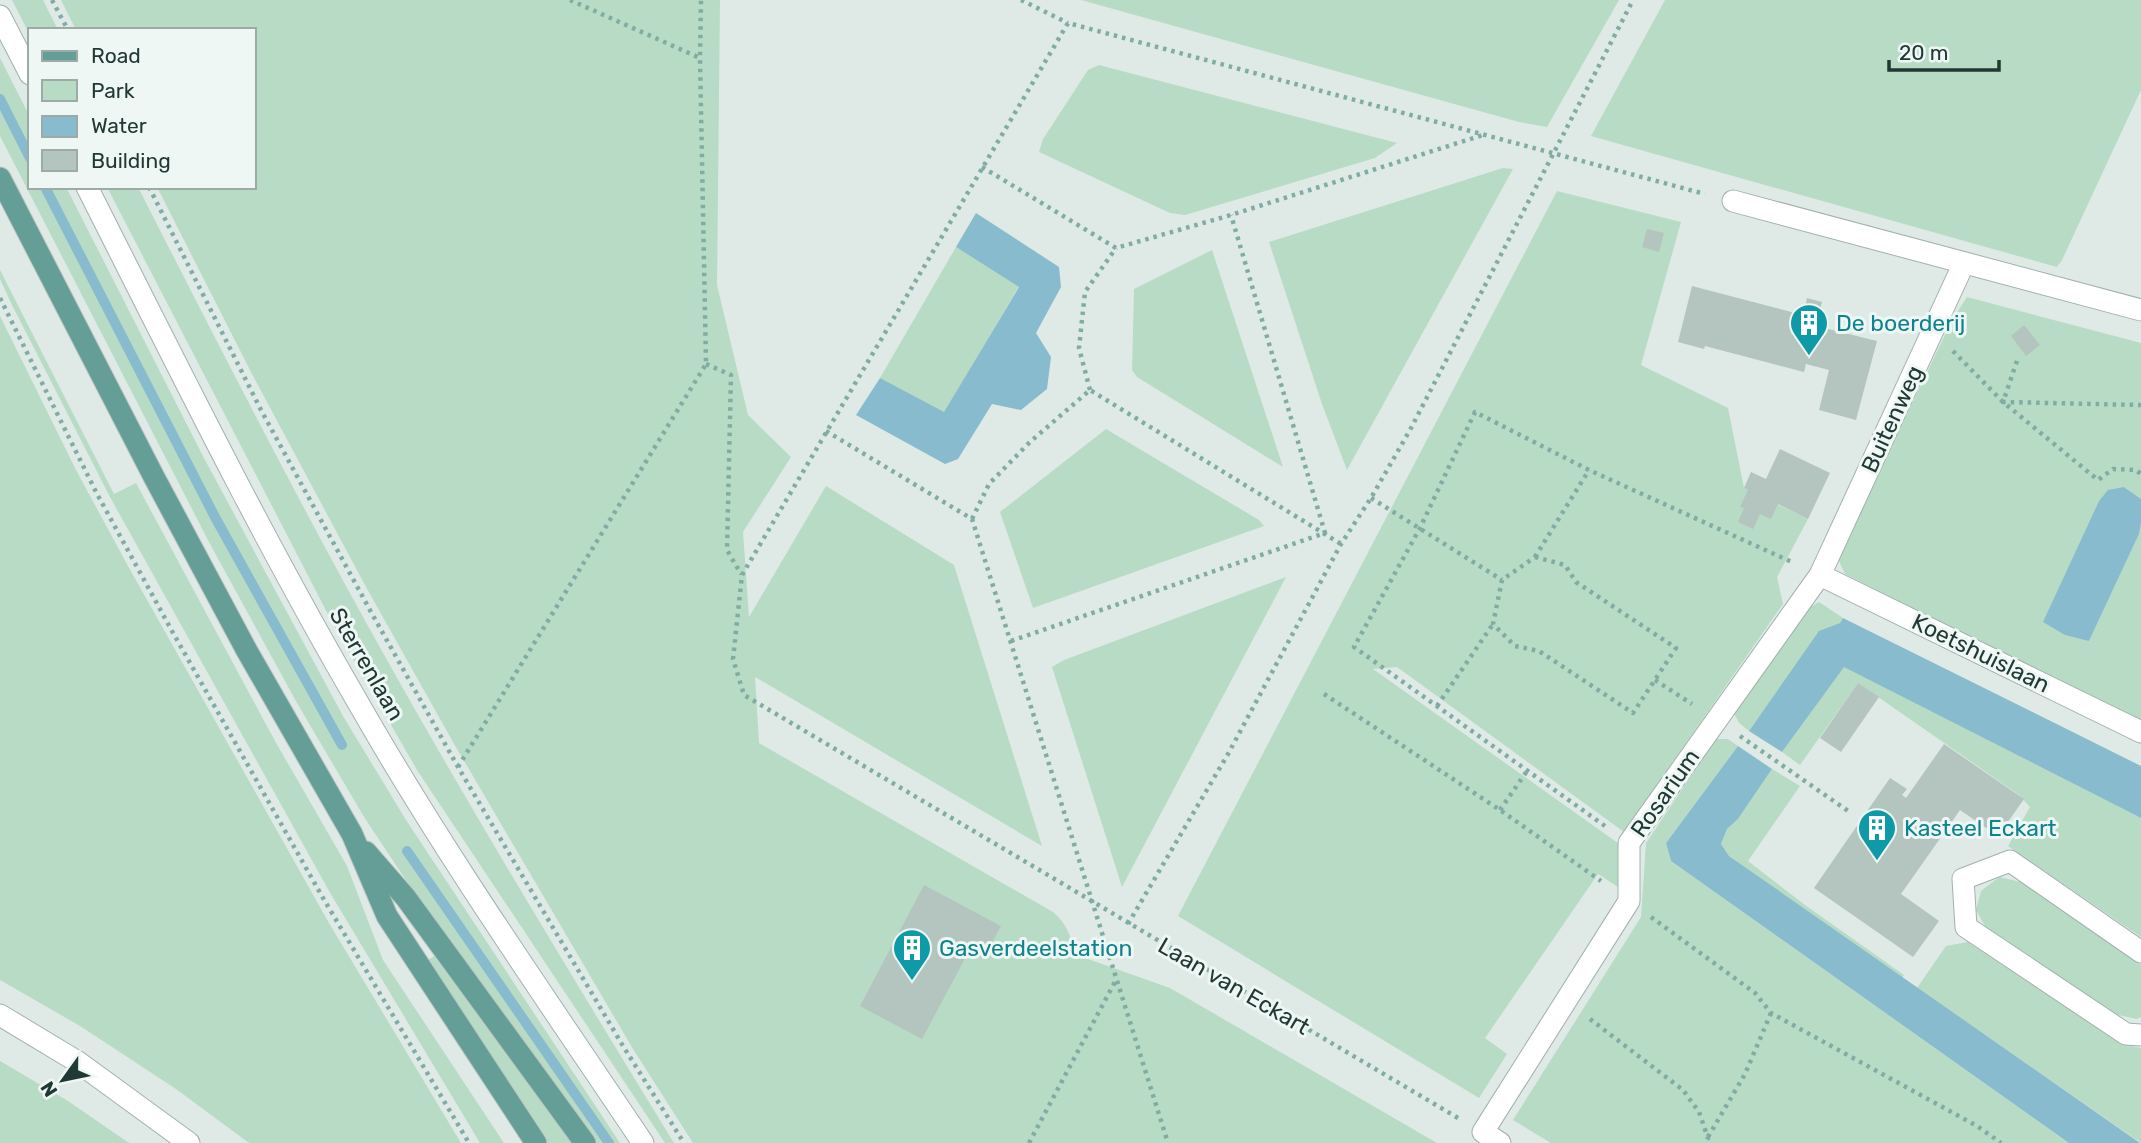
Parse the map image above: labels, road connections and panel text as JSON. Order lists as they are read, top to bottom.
{
  "streets": {
    "street": [
      "Buitenweg",
      "Koetshuislaan",
      "Sterrenlaan",
      "Rosarium"
    ],
    "path": ["Laan van Eckart"]
  },
  "crossings": [
    ["Buitenweg", "Koetshuislaan"],
    ["Buitenweg", "Rosarium"],
    ["Koetshuislaan", "Rosarium"]
  ],
  "places": {
    "building": ["De boerderij", "Kasteel Eckart", "Gasverdeelstation"]
  },
  "legend": [
    "Road",
    "Park",
    "Water",
    "Building"
  ],
  "scale_bar": "20 m",
  "north": "bottom left"
}
